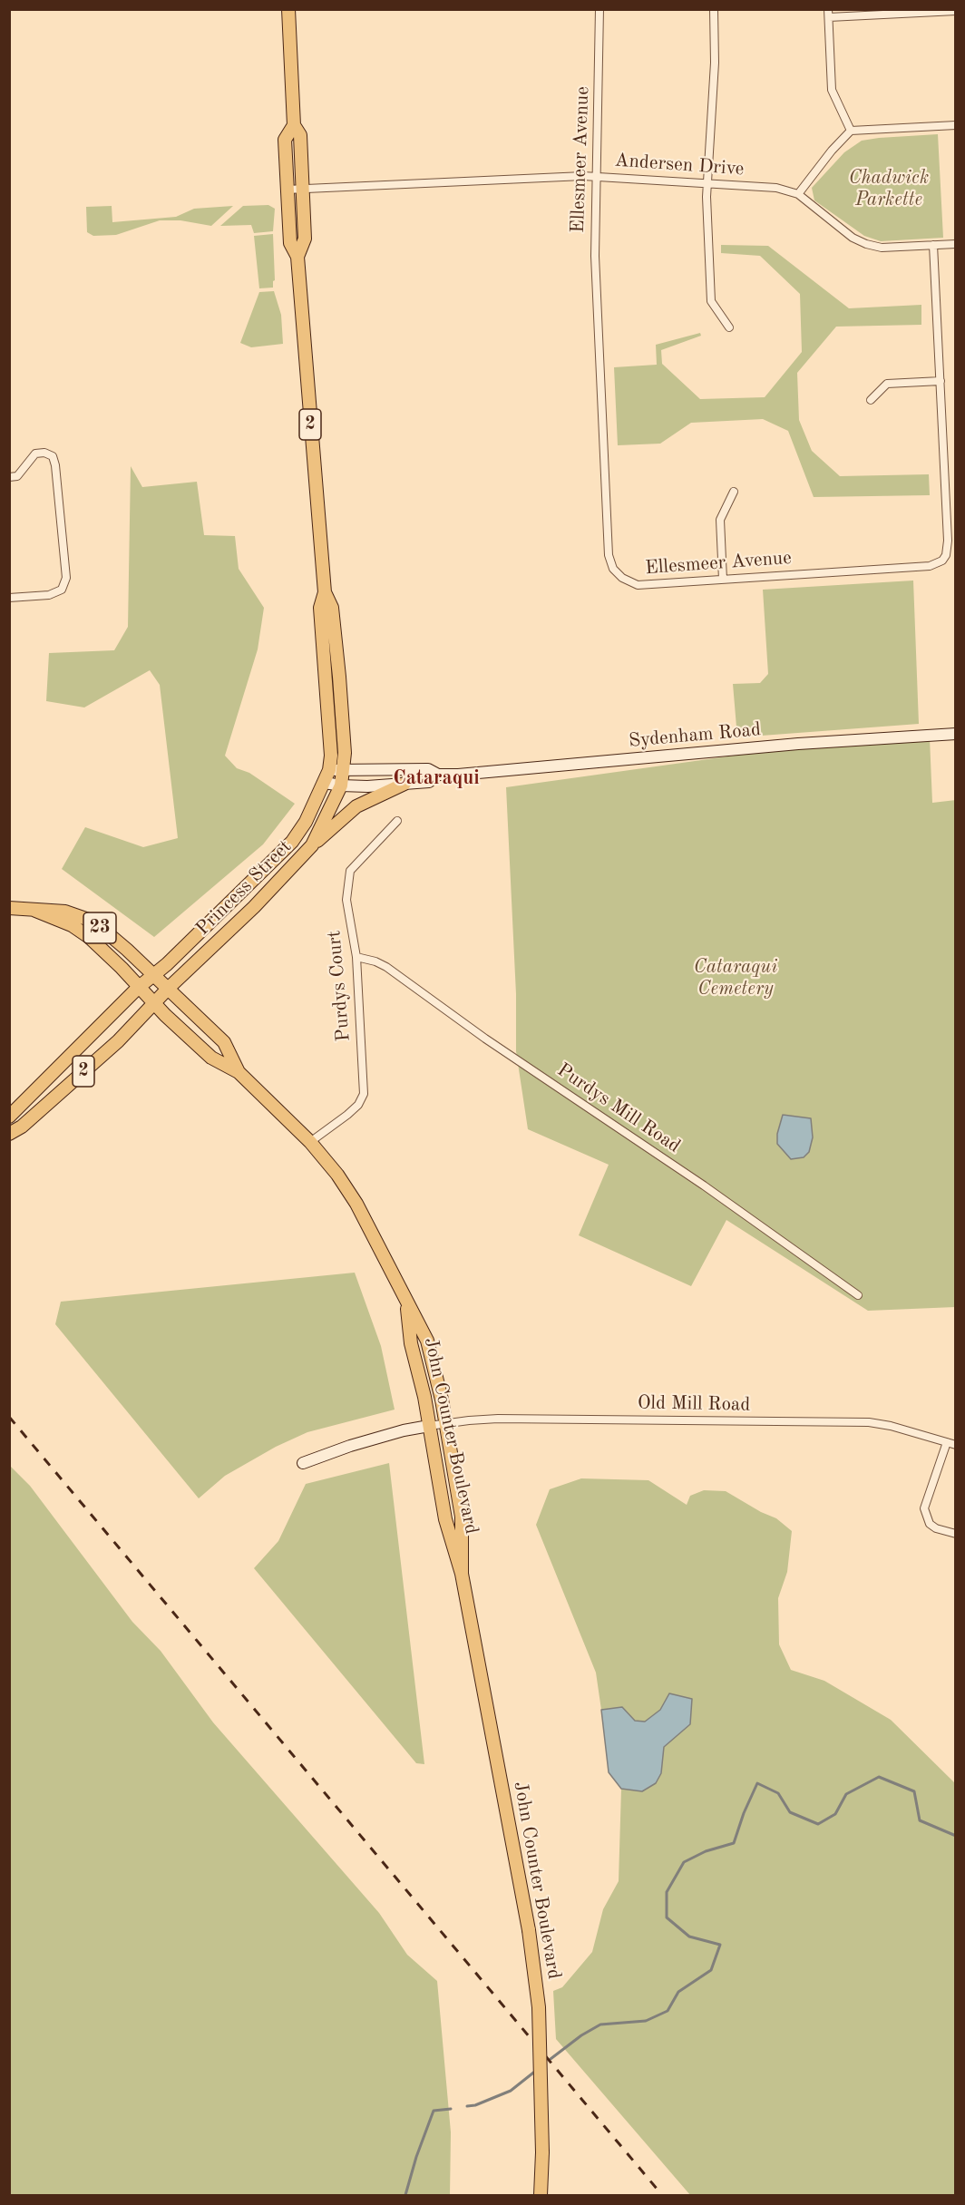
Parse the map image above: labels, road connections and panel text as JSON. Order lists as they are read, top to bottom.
{
  "streets": {
    "main road": [
      "2",
      "Sydenham Road",
      "Princess Street",
      "23",
      "John Counter Boulevard"
    ],
    "street": [
      "Ellesmeer Avenue",
      "Andersen Drive",
      "Purdys Court",
      "Purdys Mill Road",
      "Old Mill Road"
    ]
  },
  "crossings": [
    ["Ellesmeer Avenue", "Andersen Drive"],
    ["Andersen Drive", "Princess Street"],
    ["Sydenham Road", "Princess Street"],
    ["Princess Street", "23"],
    ["Princess Street", "John Counter Boulevard"],
    ["23", "John Counter Boulevard"],
    ["Purdys Court", "Purdys Mill Road"],
    ["Purdys Court", "John Counter Boulevard"],
    ["Old Mill Road", "John Counter Boulevard"]
  ],
  "districts": ["Cataraqui"],
  "parks": ["Chadwick Parkette", "Cataraqui Cemetery"]
}
